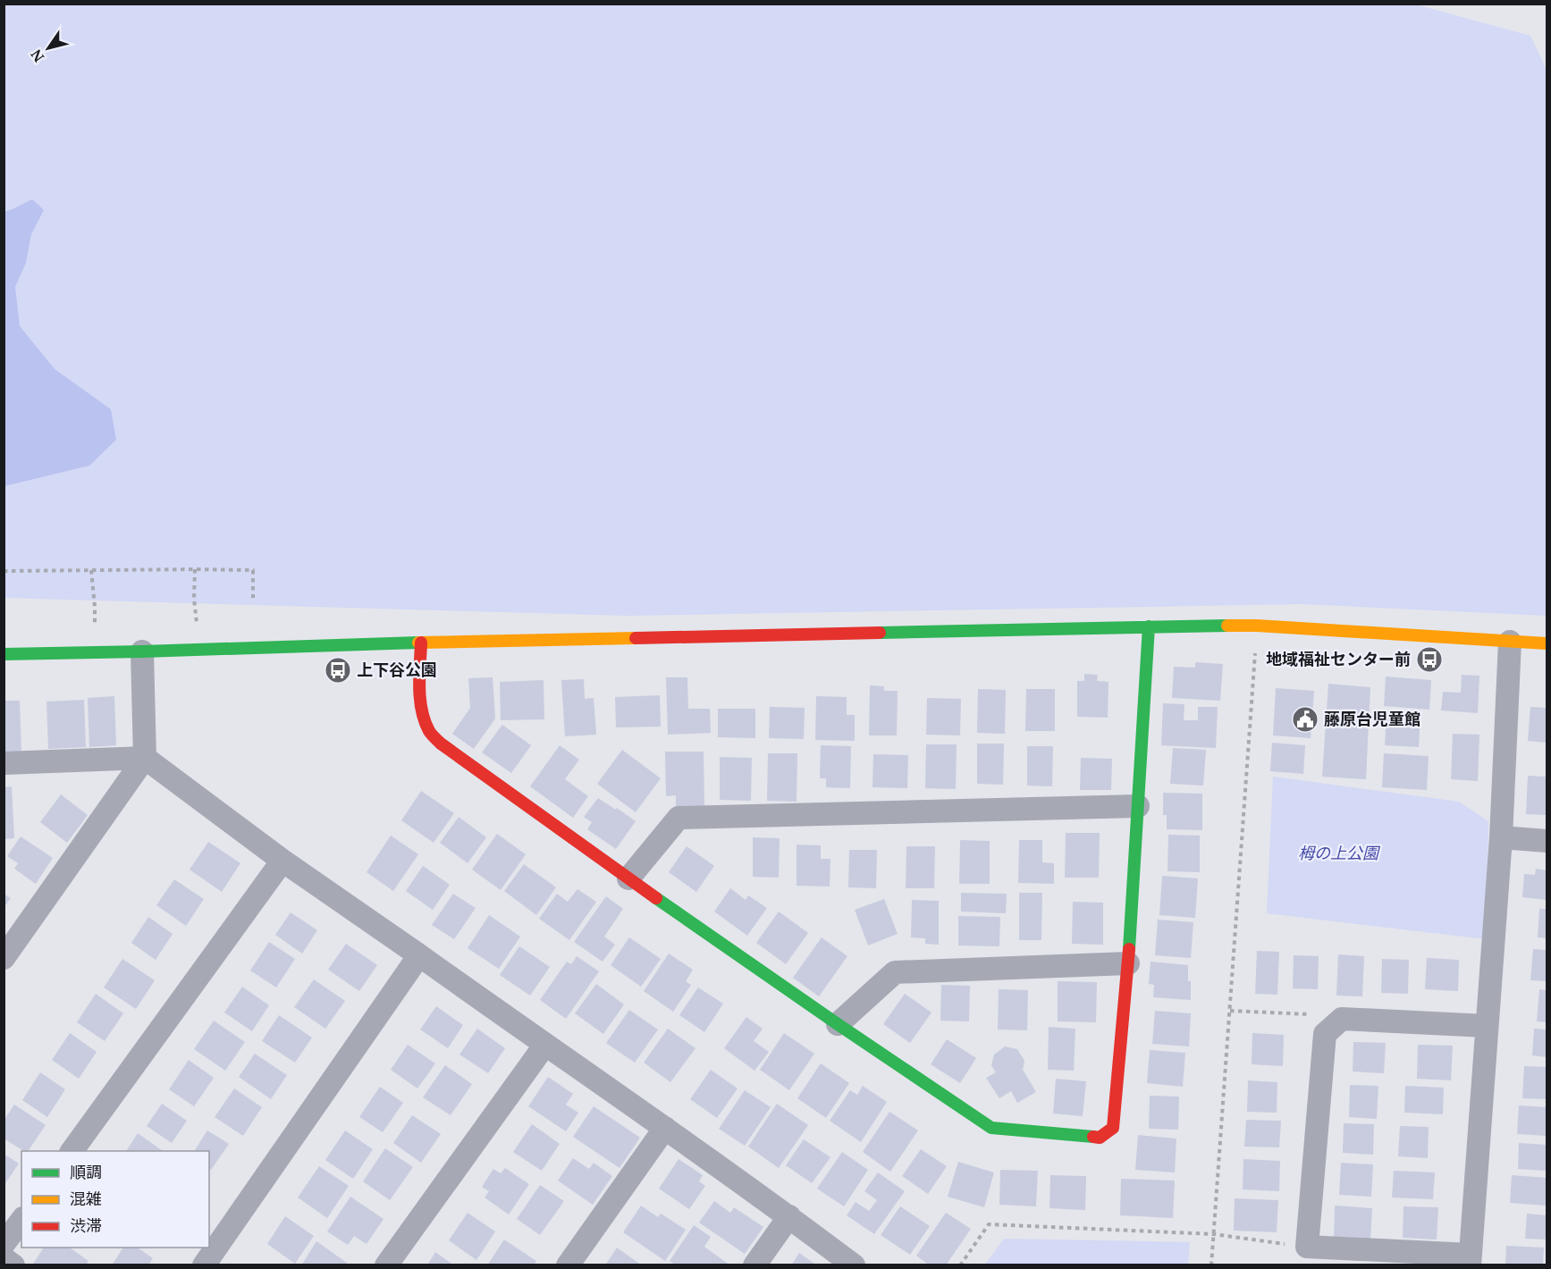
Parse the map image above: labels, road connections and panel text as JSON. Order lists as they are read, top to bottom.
{
  "parks": ["栂の上公園"],
  "places": {
    "bus stop": ["地域福祉センター前", "上下谷公園"],
    "public building": ["藤原台児童館"]
  },
  "legend": ["順調", "混雑", "渋滞"],
  "north": "bottom left"
}
